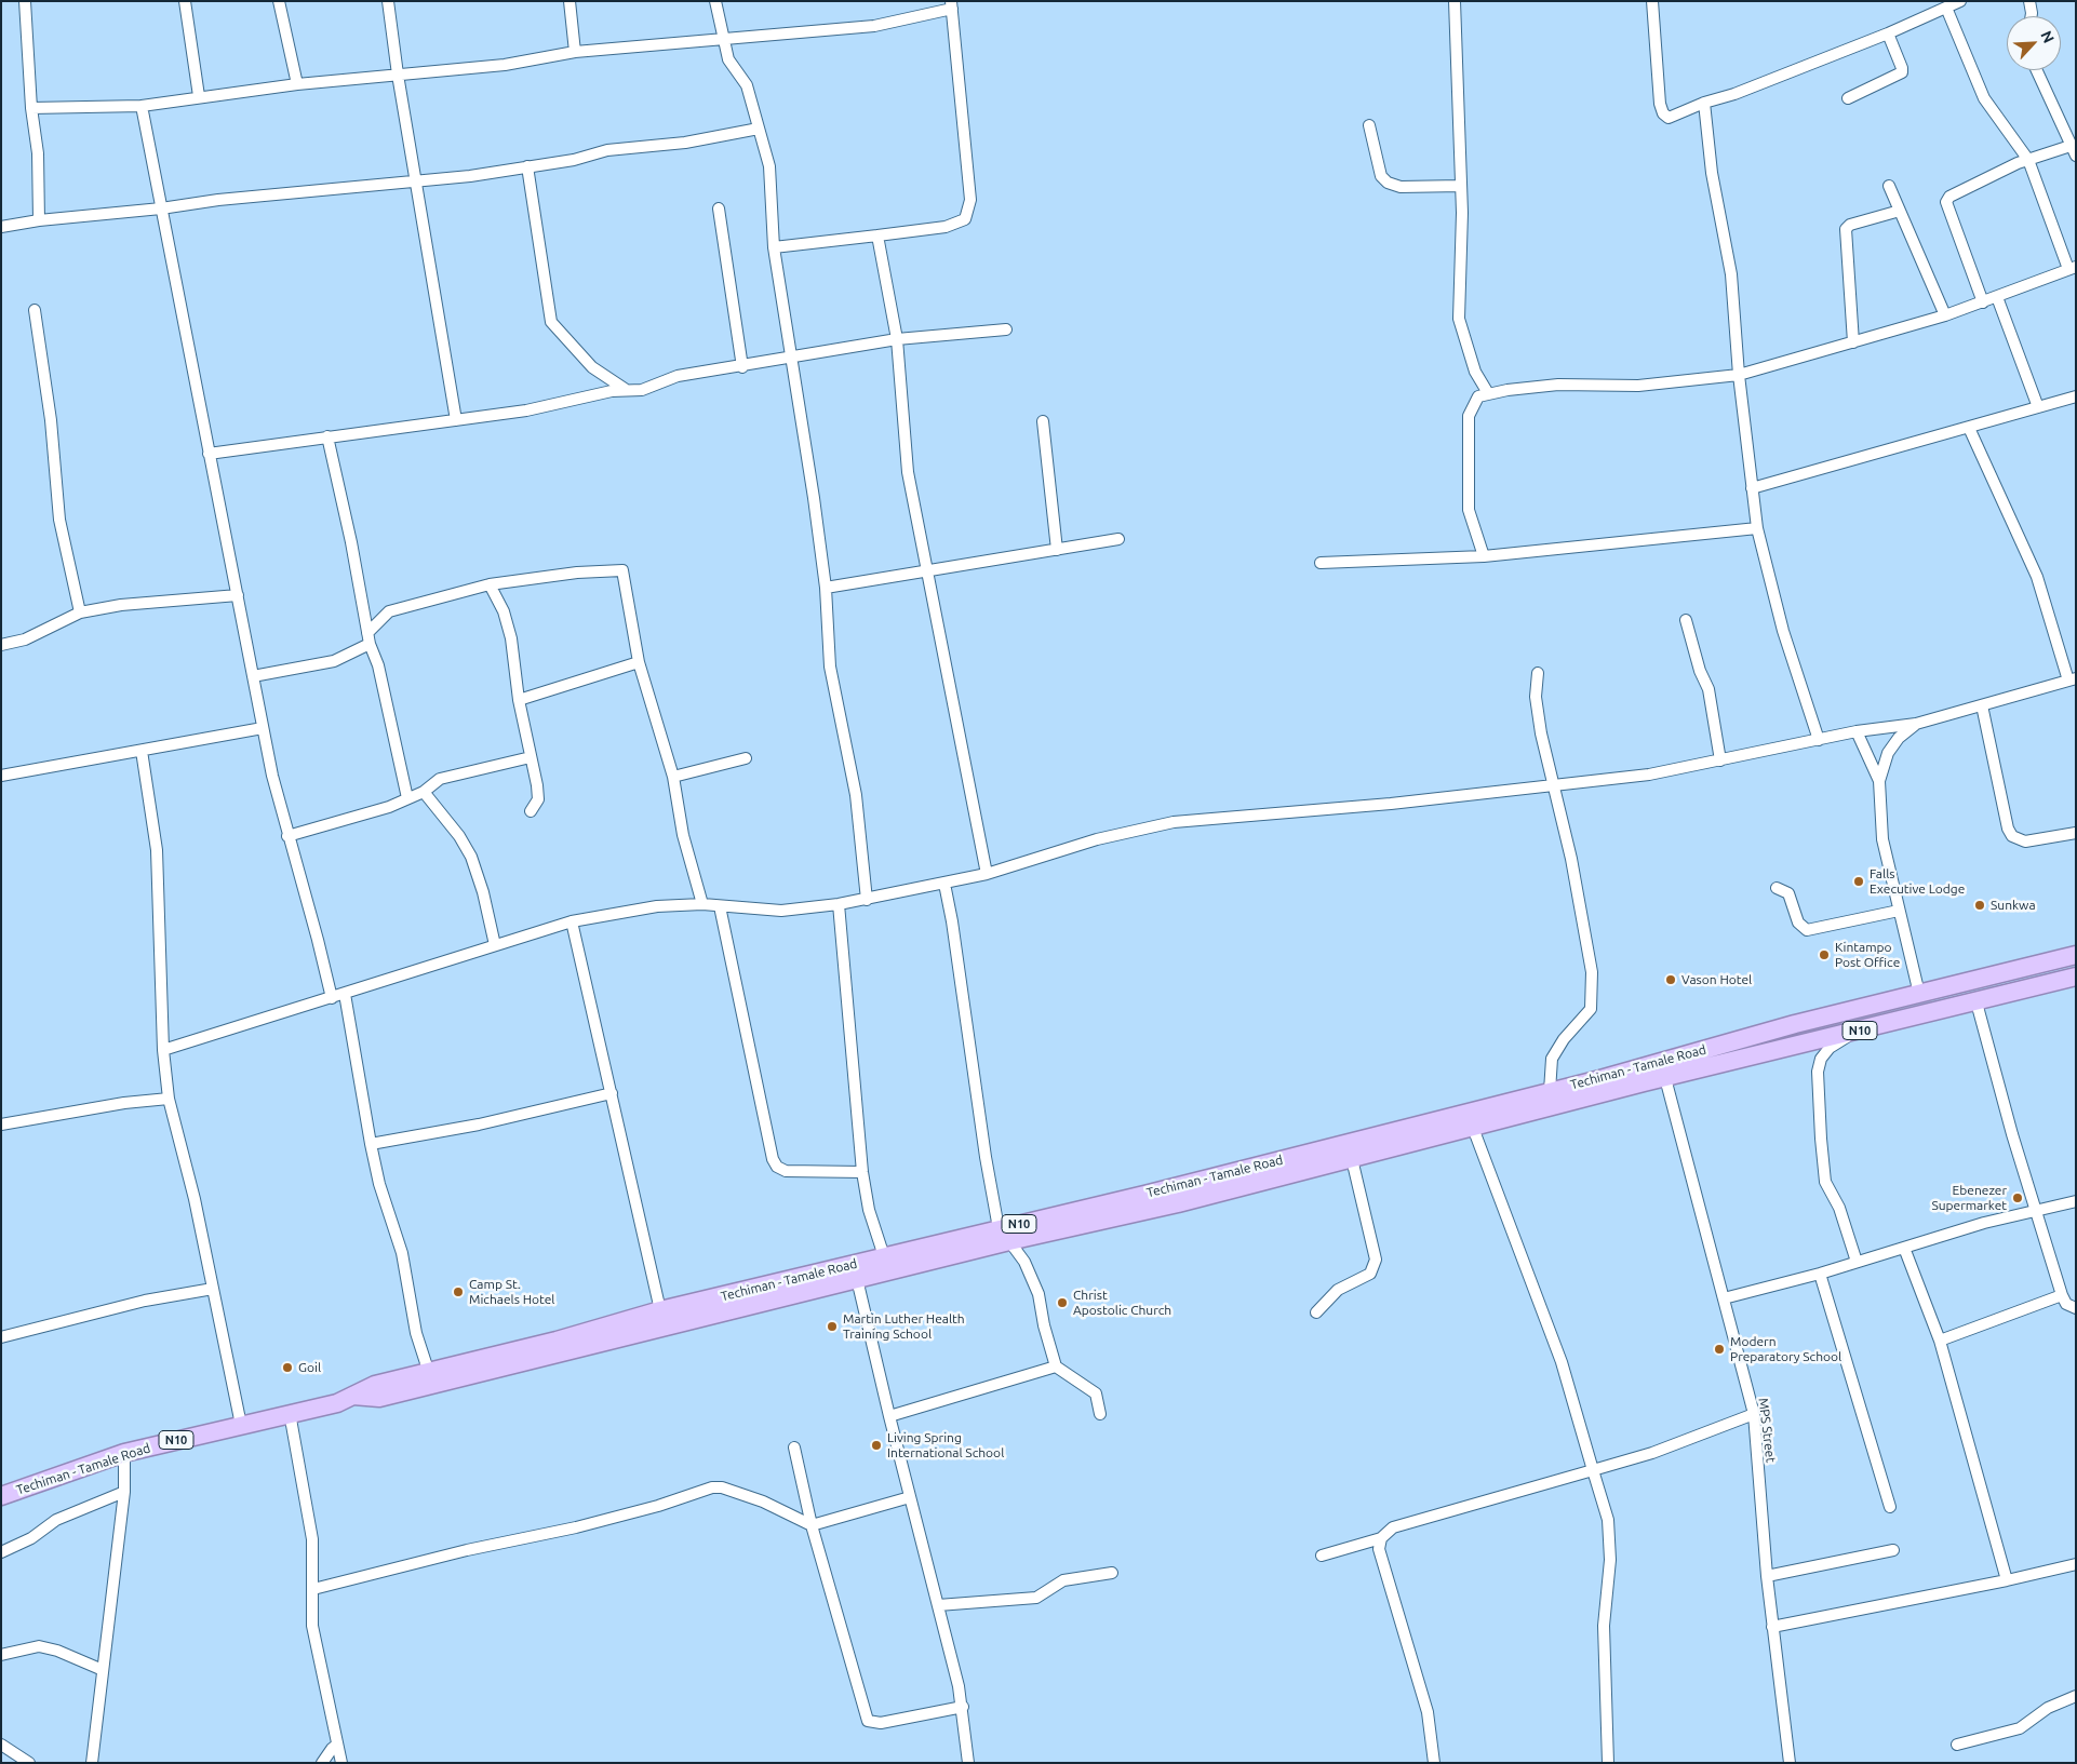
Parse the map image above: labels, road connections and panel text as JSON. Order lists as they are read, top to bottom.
{
  "streets": {
    "highway": ["N10", "Techiman - Tamale Road"],
    "street": ["MPS Street"]
  },
  "crossings": [
    ["Techiman - Tamale Road", "MPS Street"]
  ],
  "places": [
    "Falls Executive Lodge",
    "Sunkwa",
    "Kintampo Post Office",
    "Vason Hotel",
    "Ebenezer Supermarket",
    "Camp St. Michaels Hotel",
    "Christ Apostolic Church",
    "Martin Luther Health Training School",
    "Modern Preparatory School",
    "Goil",
    "Living Spring International School"
  ],
  "north": "top right"
}
